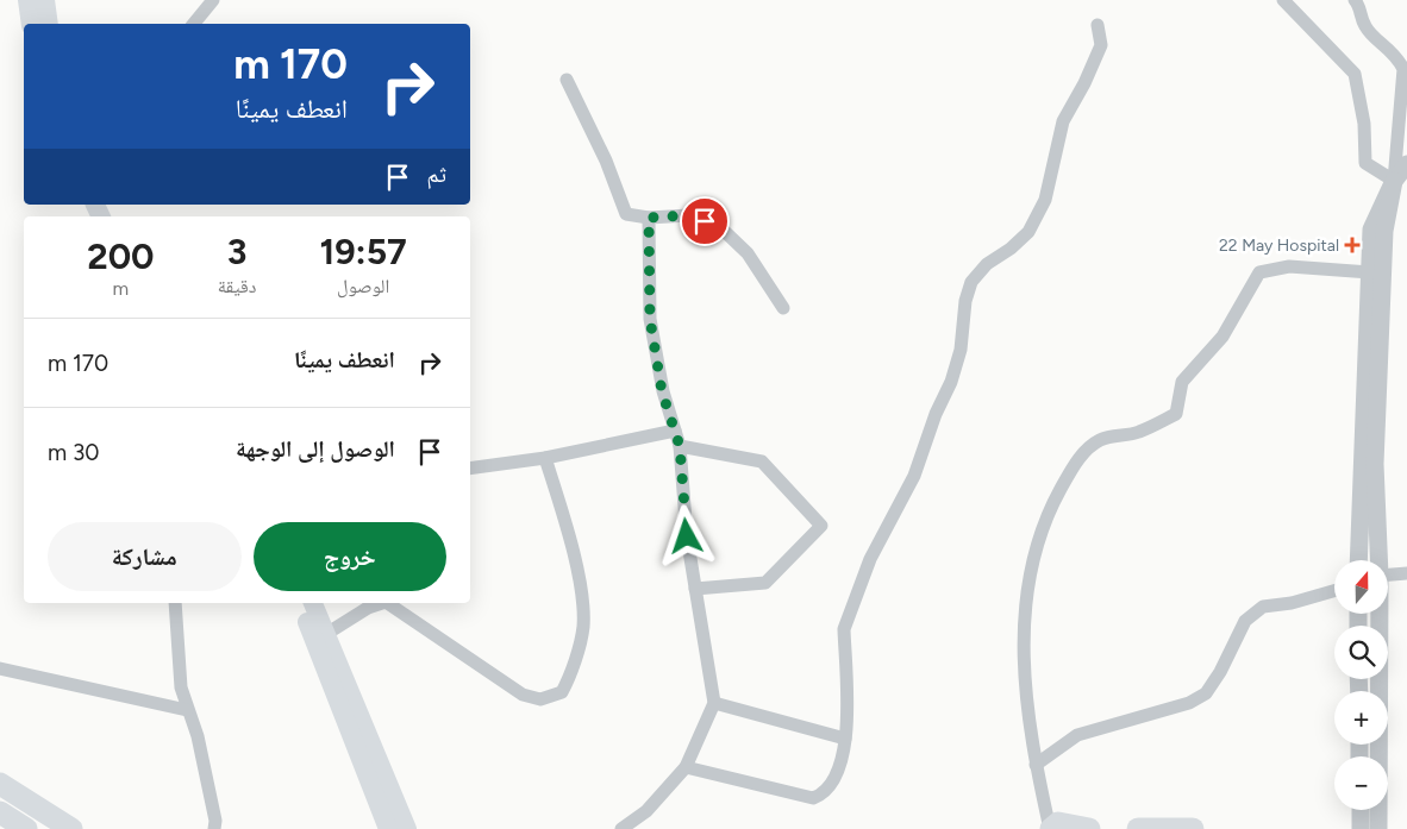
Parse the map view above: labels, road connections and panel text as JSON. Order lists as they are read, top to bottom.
{
  "places": {
    "health": ["22 May Hospital"]
  },
  "north": "top",
  "page": {
    "turn": ["170 m", "انعطف يمينًا"],
    "then": "ثم",
    "eta": [
      "19:57",
      "الوصول",
      "3",
      "دقيقة",
      "200",
      "m"
    ],
    "list": [
      {
        "name": "انعطف يمينًا",
        "value": "170 m"
      },
      {
        "name": "الوصول إلى الوجهة",
        "value": "30 m"
      }
    ],
    "buttons": ["خروج", "مشاركة"],
    "map_buttons": ["+", "−"]
  }
}
